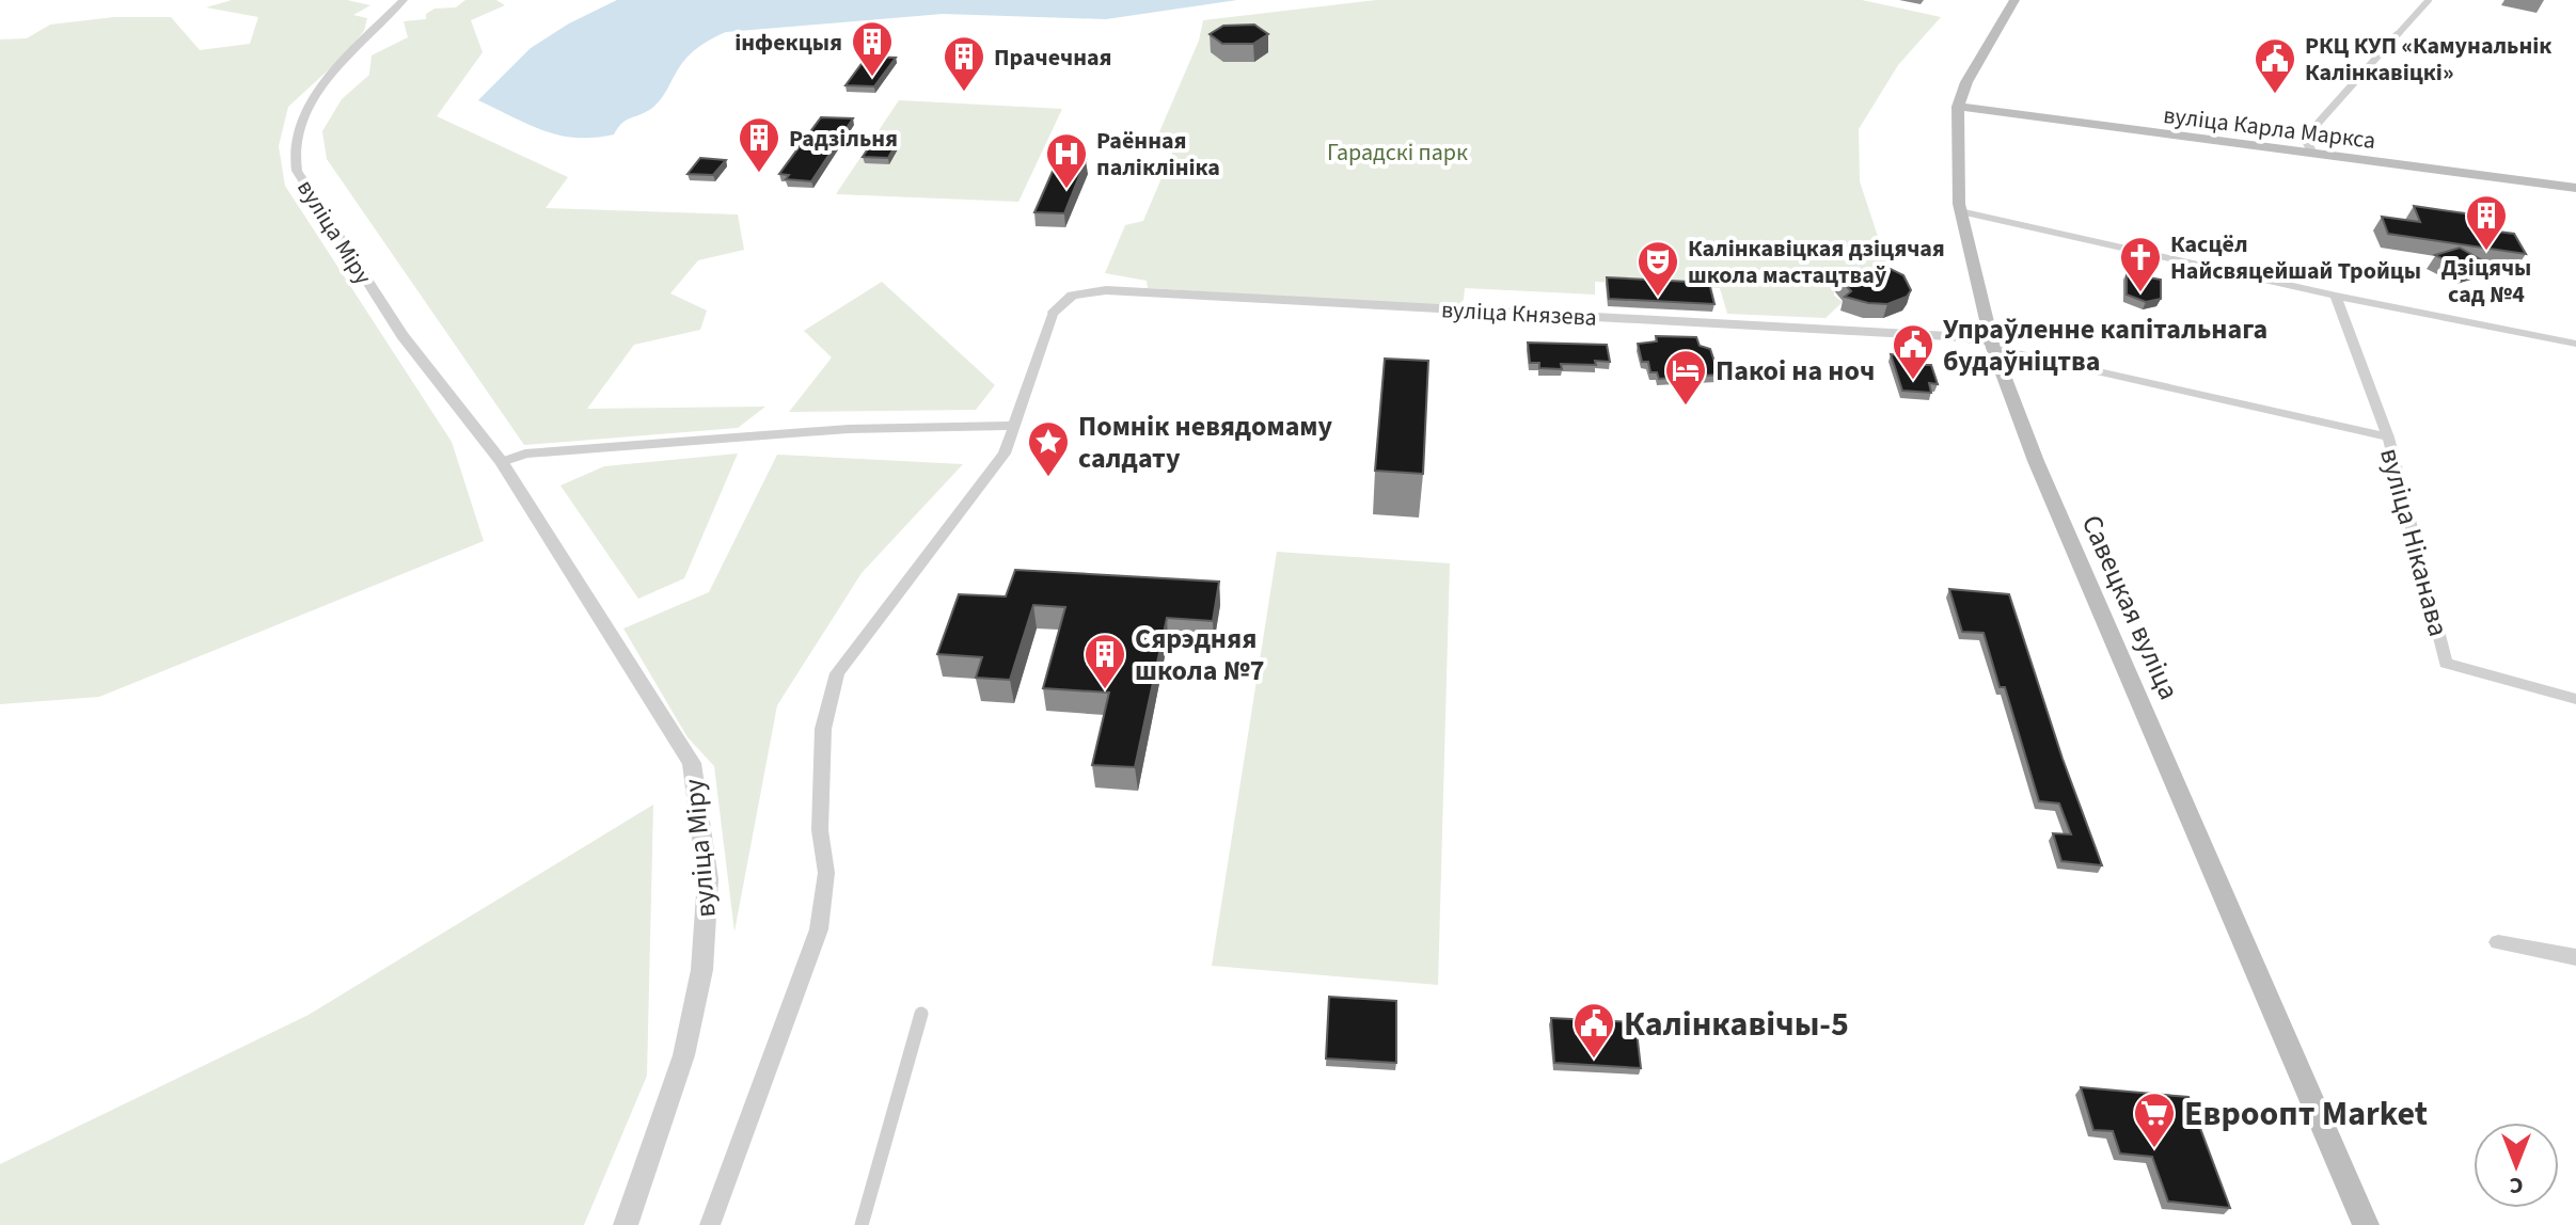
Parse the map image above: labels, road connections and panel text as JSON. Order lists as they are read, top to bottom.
{
  "streets": {
    "main road": ["вуліца Карла Маркса", "Савецкая вуліца"],
    "street": ["вуліца Міру", "вуліца Князева", "вуліца Ніканава"]
  },
  "crossings": [
    ["вуліца Карла Маркса", "Савецкая вуліца"],
    ["вуліца Князева", "Савецкая вуліца"]
  ],
  "parks": ["Гарадскі парк"],
  "places": {
    "building": [
      "інфекцыя",
      "Прачечная",
      "Радзільня",
      "Дзіцячы сад №4",
      "Сярэдняя школа №7"
    ],
    "public building": ["РКЦ КУП «Камунальнік Калінкавіцкі»", "Упраўленне капітальнага будаўніцтва", "Калінкавічы-5"],
    "hospital": ["Раённая паліклініка"],
    "church": ["Касцёл Найсвяцейшай Тройцы"],
    "theatre": ["Калінкавіцкая дзіцячая школа мастацтваў"],
    "hotel": ["Пакоі на ноч"],
    "place": ["Помнік невядомаму салдату"],
    "supermarket": ["Евроопт Market"]
  },
  "north": "bottom"
}
